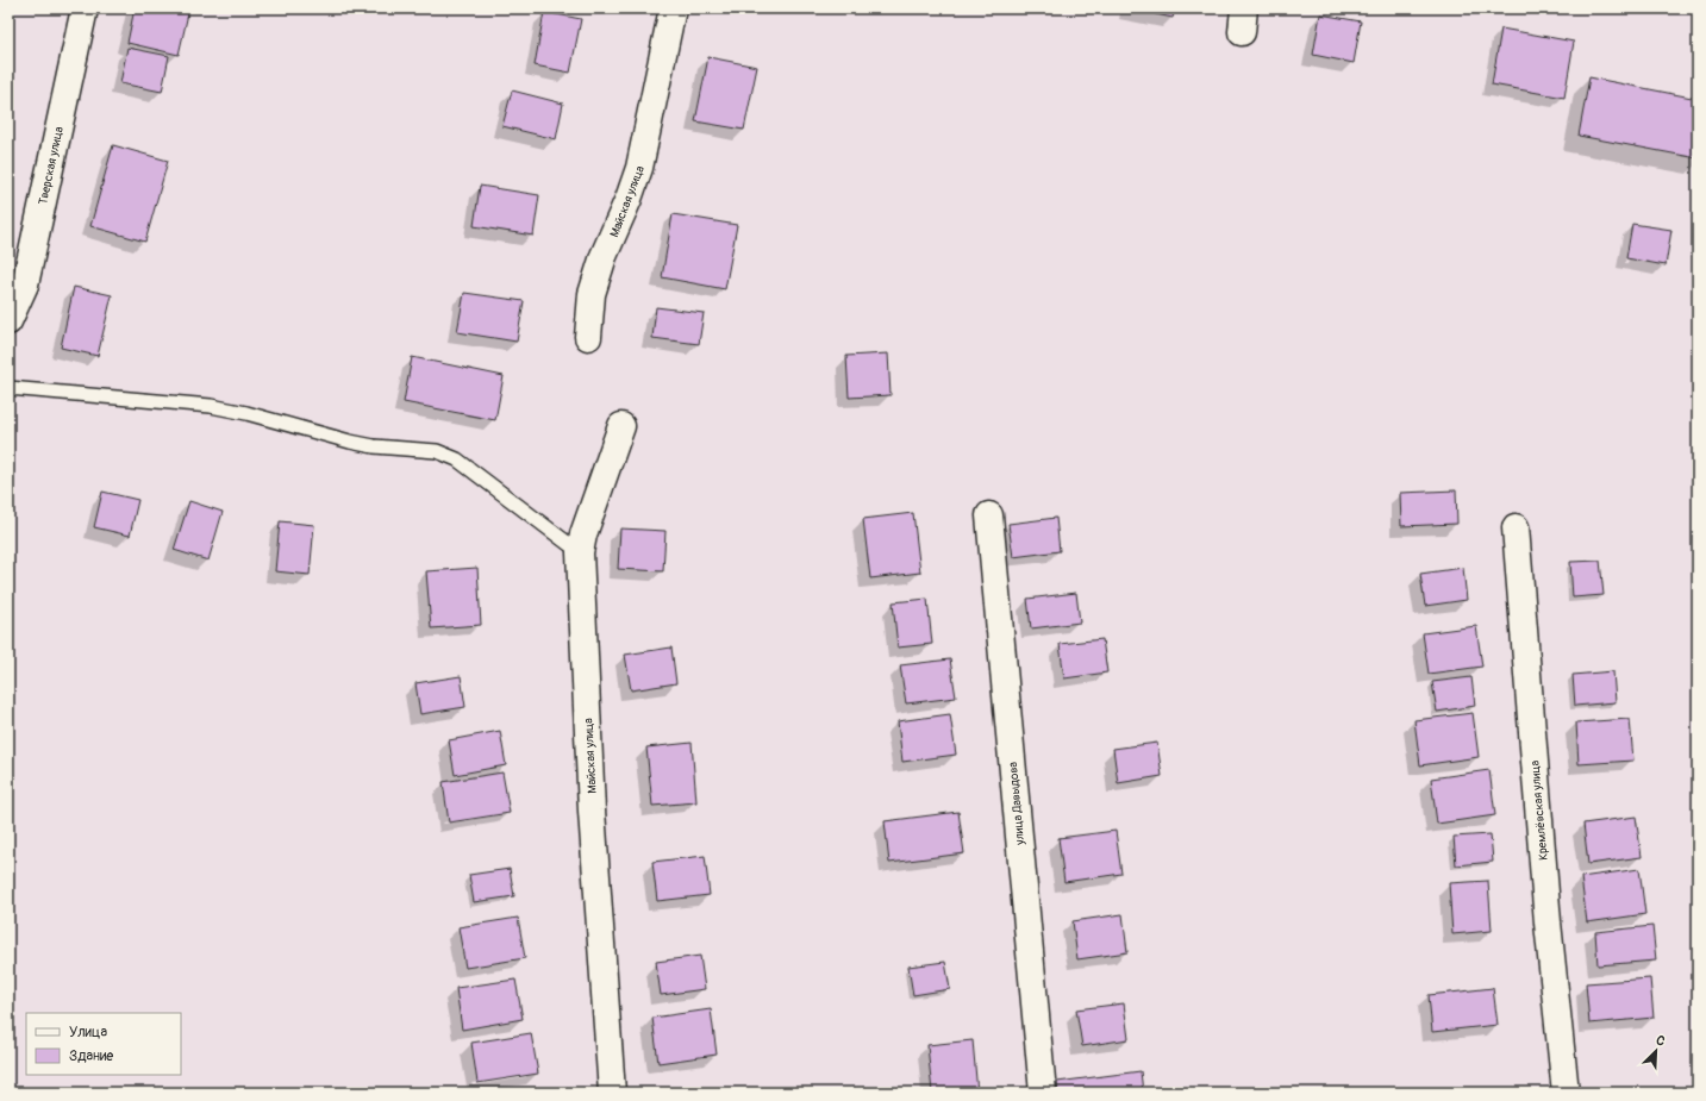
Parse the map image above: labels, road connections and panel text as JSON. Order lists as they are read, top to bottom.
{
  "streets": {
    "street": [
      "Тверская улица",
      "Майская улица",
      "улица Давыдова",
      "Кремлёвская улица"
    ]
  },
  "legend": ["Улица", "Здание"],
  "north": "top right"
}
